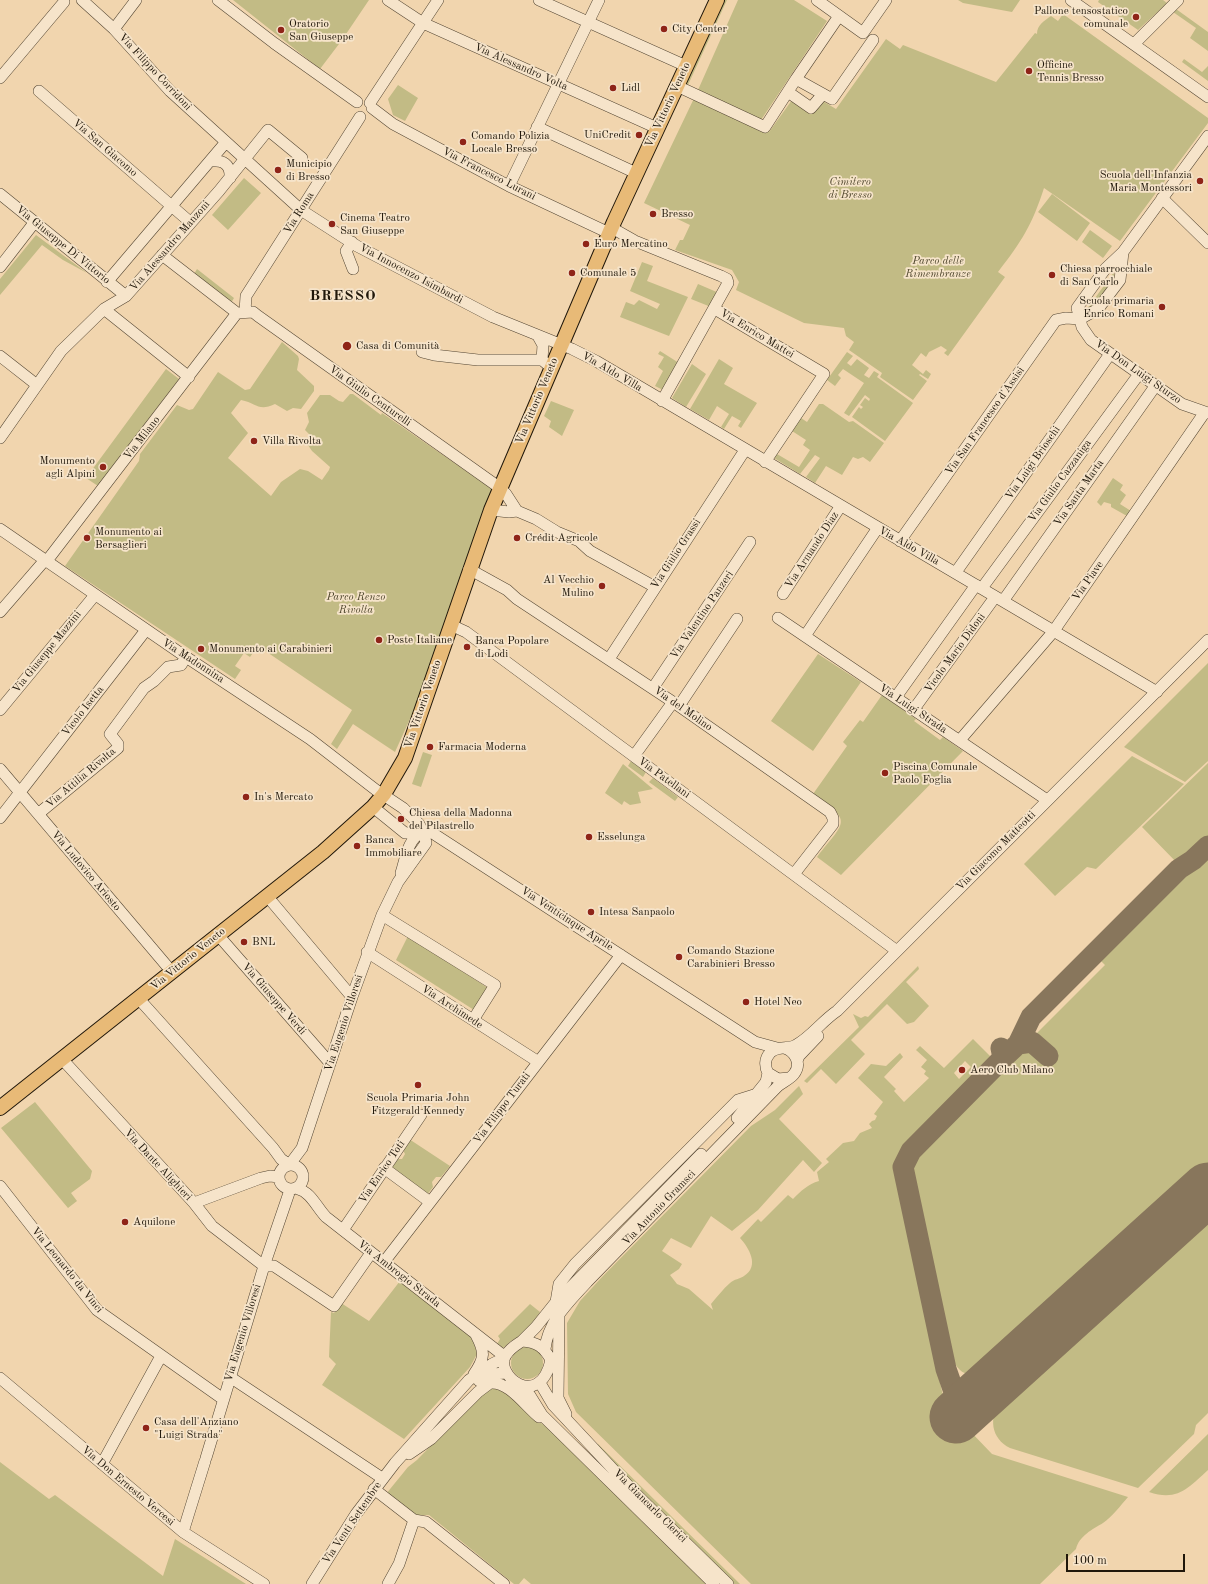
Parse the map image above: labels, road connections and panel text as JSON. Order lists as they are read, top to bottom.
{
  "streets": {
    "main road": ["Via Vittorio Veneto"],
    "street": [
      "Via Alessandro Volta",
      "Via Filippo Corridoni",
      "Via San Giacomo",
      "Via Francesco Lurani",
      "Via Roma",
      "Via Giuseppe Di Vittorio",
      "Via Alessandro Manzoni",
      "Via Innocenzo Isimbardi",
      "Via Enrico Mattei",
      "Via Aldo Villa",
      "Via Don Luigi Sturzo",
      "Via Giulio Centurelli",
      "Via San Francesco d'Assisi",
      "Via Milano",
      "Via Luigi Brioschi",
      "Via Giulio Cazzaniga",
      "Via Santa Marta",
      "Via Armando Diaz",
      "Via Giulio Grassi",
      "Via Piave",
      "Via Valentino Panzeri",
      "Via Giuseppe Mazzini",
      "Vicolo Mario Didoni",
      "Via Madonnina",
      "Via del Molino",
      "Via Luigi Strada",
      "Vicolo Isetta",
      "Via Attilia Rivolta",
      "Via Patellani",
      "Via Giacomo Matteotti",
      "Via Ludovico Ariosto",
      "Via Venticinque Aprile",
      "Via Giuseppe Verdi",
      "Via Archimede",
      "Via Eugenio Villoresi",
      "Via Filippo Turati",
      "Via Dante Alighieri",
      "Via Enrico Toti",
      "Via Antonio Gramsci",
      "Via Leonardo da Vinci",
      "Via Ambrogio Strada",
      "Via Don Ernesto Vercesi",
      "Via Giancarlo Clerici",
      "Via Venti Settembre"
    ]
  },
  "crossings": [
    ["Via Alessandro Volta", "Via Vittorio Veneto"],
    ["Via Filippo Corridoni", "Via Alessandro Manzoni"],
    ["Via Filippo Corridoni", "Via Innocenzo Isimbardi"],
    ["Via Vittorio Veneto", "Via Francesco Lurani"],
    ["Via Vittorio Veneto", "Via Innocenzo Isimbardi"],
    ["Via Vittorio Veneto", "Via Enrico Mattei"],
    ["Via Vittorio Veneto", "Via Aldo Villa"],
    ["Via Vittorio Veneto", "Via Giulio Centurelli"],
    ["Via Vittorio Veneto", "Via Madonnina"],
    ["Via Vittorio Veneto", "Via del Molino"],
    ["Via Vittorio Veneto", "Via Patellani"],
    ["Via Vittorio Veneto", "Via Ludovico Ariosto"],
    ["Via Vittorio Veneto", "Via Giuseppe Verdi"],
    ["Via Vittorio Veneto", "Via Dante Alighieri"],
    ["Via San Giacomo", "Via Alessandro Manzoni"],
    ["Via Francesco Lurani", "Via Roma"],
    ["Via Francesco Lurani", "Via Enrico Mattei"],
    ["Via Roma", "Via Innocenzo Isimbardi"],
    ["Via Roma", "Via Giulio Centurelli"],
    ["Via Roma", "Via Milano"],
    ["Via Giuseppe Di Vittorio", "Via Alessandro Manzoni"],
    ["Via Alessandro Manzoni", "Via Innocenzo Isimbardi"],
    ["Via Alessandro Manzoni", "Via Giulio Centurelli"],
    ["Via Innocenzo Isimbardi", "Via Aldo Villa"],
    ["Via Enrico Mattei", "Via Aldo Villa"],
    ["Via Aldo Villa", "Via San Francesco d'Assisi"],
    ["Via Aldo Villa", "Via Luigi Brioschi"],
    ["Via Aldo Villa", "Via Giulio Cazzaniga"],
    ["Via Aldo Villa", "Via Santa Marta"],
    ["Via Aldo Villa", "Via Armando Diaz"],
    ["Via Aldo Villa", "Via Giulio Grassi"],
    ["Via Aldo Villa", "Via Piave"],
    ["Via Aldo Villa", "Vicolo Mario Didoni"],
    ["Via Aldo Villa", "Via Giacomo Matteotti"],
    ["Via Don Luigi Sturzo", "Via San Francesco d'Assisi"],
    ["Via Don Luigi Sturzo", "Via Luigi Brioschi"],
    ["Via Don Luigi Sturzo", "Via Giulio Cazzaniga"],
    ["Via Don Luigi Sturzo", "Via Santa Marta"],
    ["Via Don Luigi Sturzo", "Via Piave"],
    ["Via Giulio Centurelli", "Via Milano"],
    ["Via Milano", "Via Madonnina"],
    ["Via Giulio Cazzaniga", "Via Luigi Strada"],
    ["Via Santa Marta", "Vicolo Mario Didoni"],
    ["Via Giulio Grassi", "Via del Molino"],
    ["Via Piave", "Via Luigi Strada"],
    ["Via Valentino Panzeri", "Via del Molino"],
    ["Via Giuseppe Mazzini", "Via Madonnina"],
    ["Vicolo Mario Didoni", "Via Luigi Strada"],
    ["Via Madonnina", "Vicolo Isetta"],
    ["Via Madonnina", "Via Attilia Rivolta"],
    ["Via del Molino", "Via Patellani"],
    ["Via Luigi Strada", "Via Giacomo Matteotti"],
    ["Vicolo Isetta", "Via Ludovico Ariosto"],
    ["Via Attilia Rivolta", "Via Ludovico Ariosto"],
    ["Via Patellani", "Via Giacomo Matteotti"],
    ["Via Giacomo Matteotti", "Via Venticinque Aprile"],
    ["Via Giacomo Matteotti", "Via Antonio Gramsci"],
    ["Via Venticinque Aprile", "Via Eugenio Villoresi"],
    ["Via Venticinque Aprile", "Via Filippo Turati"],
    ["Via Venticinque Aprile", "Via Antonio Gramsci"],
    ["Via Giuseppe Verdi", "Via Eugenio Villoresi"],
    ["Via Archimede", "Via Eugenio Villoresi"],
    ["Via Archimede", "Via Filippo Turati"],
    ["Via Eugenio Villoresi", "Via Dante Alighieri"],
    ["Via Eugenio Villoresi", "Via Leonardo da Vinci"],
    ["Via Eugenio Villoresi", "Via Ambrogio Strada"],
    ["Via Eugenio Villoresi", "Via Don Ernesto Vercesi"],
    ["Via Filippo Turati", "Via Ambrogio Strada"],
    ["Via Dante Alighieri", "Via Ambrogio Strada"],
    ["Via Enrico Toti", "Via Ambrogio Strada"],
    ["Via Antonio Gramsci", "Via Ambrogio Strada"],
    ["Via Antonio Gramsci", "Via Giancarlo Clerici"],
    ["Via Antonio Gramsci", "Via Venti Settembre"],
    ["Via Ambrogio Strada", "Via Giancarlo Clerici"],
    ["Via Ambrogio Strada", "Via Venti Settembre"],
    ["Via Giancarlo Clerici", "Via Venti Settembre"]
  ],
  "districts": ["BRESSO"],
  "parks": ["Cimitero di Bresso", "Parco delle Rimembranze", "Parco Renzo Rivolta"],
  "places": [
    "Pallone tensostatico comunale",
    "City Center",
    "Oratorio San Giuseppe",
    "Officine Tennis Bresso",
    "Lidl",
    "UniCredit",
    "Comando Polizia Locale Bresso",
    "Municipio di Bresso",
    "Scuola dell'Infanzia Maria Montessori",
    "Bresso",
    "Cinema Teatro San Giuseppe",
    "Euro Mercatino",
    "Comunale 5",
    "Chiesa parrocchiale di San Carlo",
    "Scuola primaria Enrico Romani",
    "Casa di Comunità",
    "Villa Rivolta",
    "Monumento agli Alpini",
    "Monumento ai Bersaglieri",
    "Crédit Agricole",
    "Al Vecchio Mulino",
    "Poste Italiane",
    "Banca Popolare di Lodi",
    "Monumento ai Carabinieri",
    "Farmacia Moderna",
    "Piscina Comunale Paolo Foglia",
    "In's Mercato",
    "Chiesa della Madonna del Pilastrello",
    "Esselunga",
    "Banca Immobiliare",
    "Intesa Sanpaolo",
    "BNL",
    "Comando Stazione Carabinieri Bresso",
    "Hotel Neo",
    "Aero Club Milano",
    "Scuola Primaria John Fitzgerald Kennedy",
    "Aquilone",
    "Casa dell'Anziano \"Luigi Strada\""
  ],
  "scale_bar": "100 m"
}
